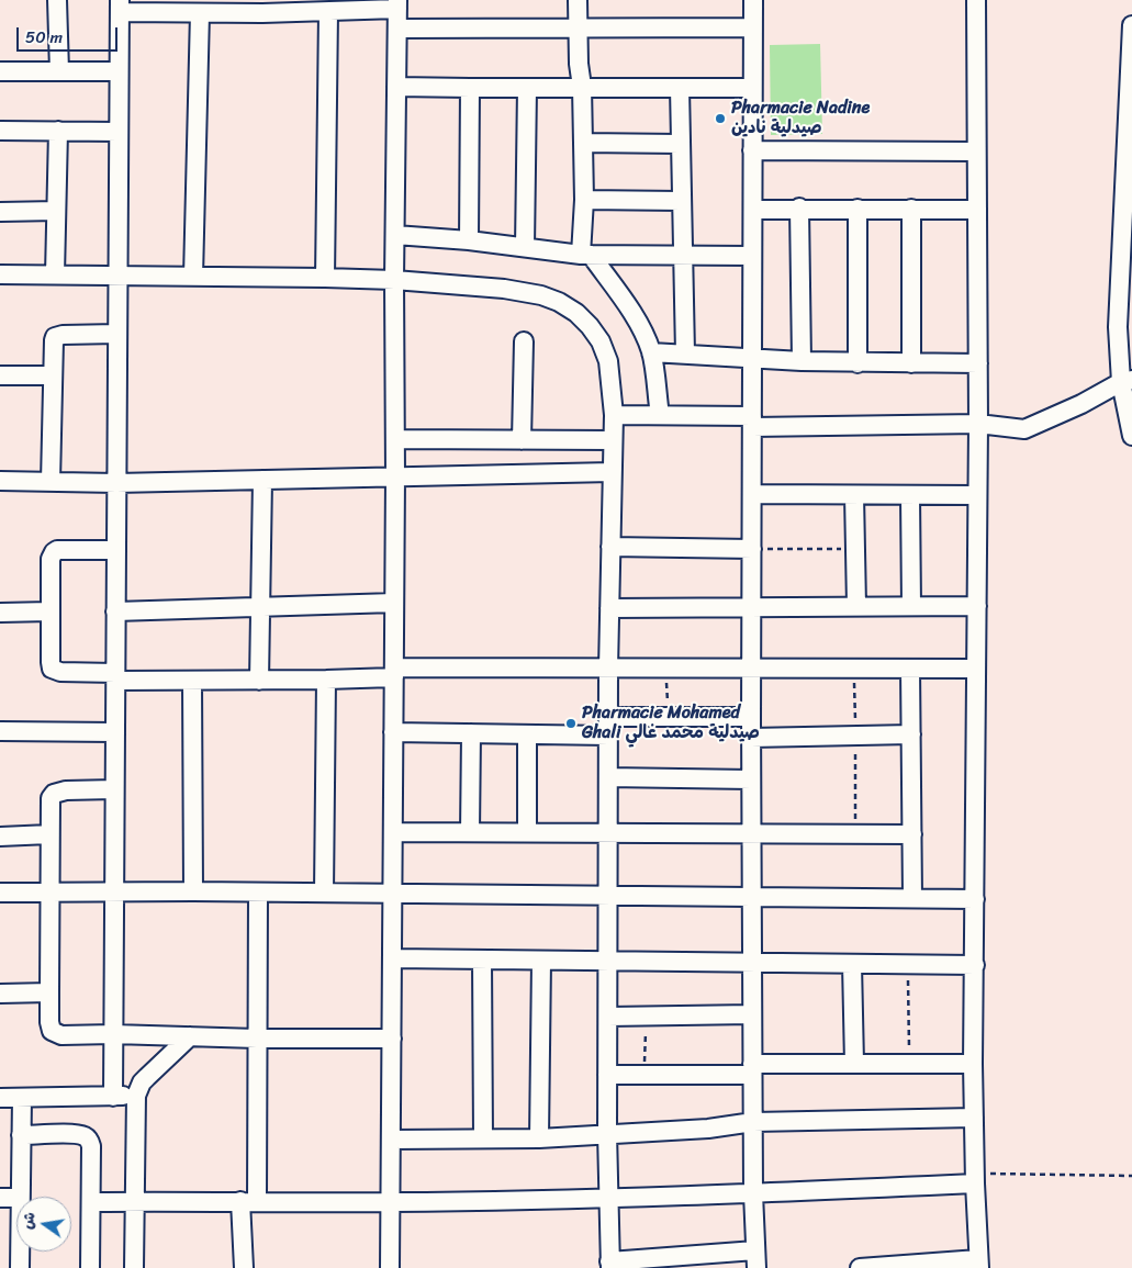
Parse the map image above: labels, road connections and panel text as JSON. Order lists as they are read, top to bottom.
{
  "places": ["Pharmacie Nadine صيدلية نادين", "Pharmacie Mohamed Ghali صيدلية محمد غالي"],
  "scale_bar": "50 m",
  "north": "left"
}
